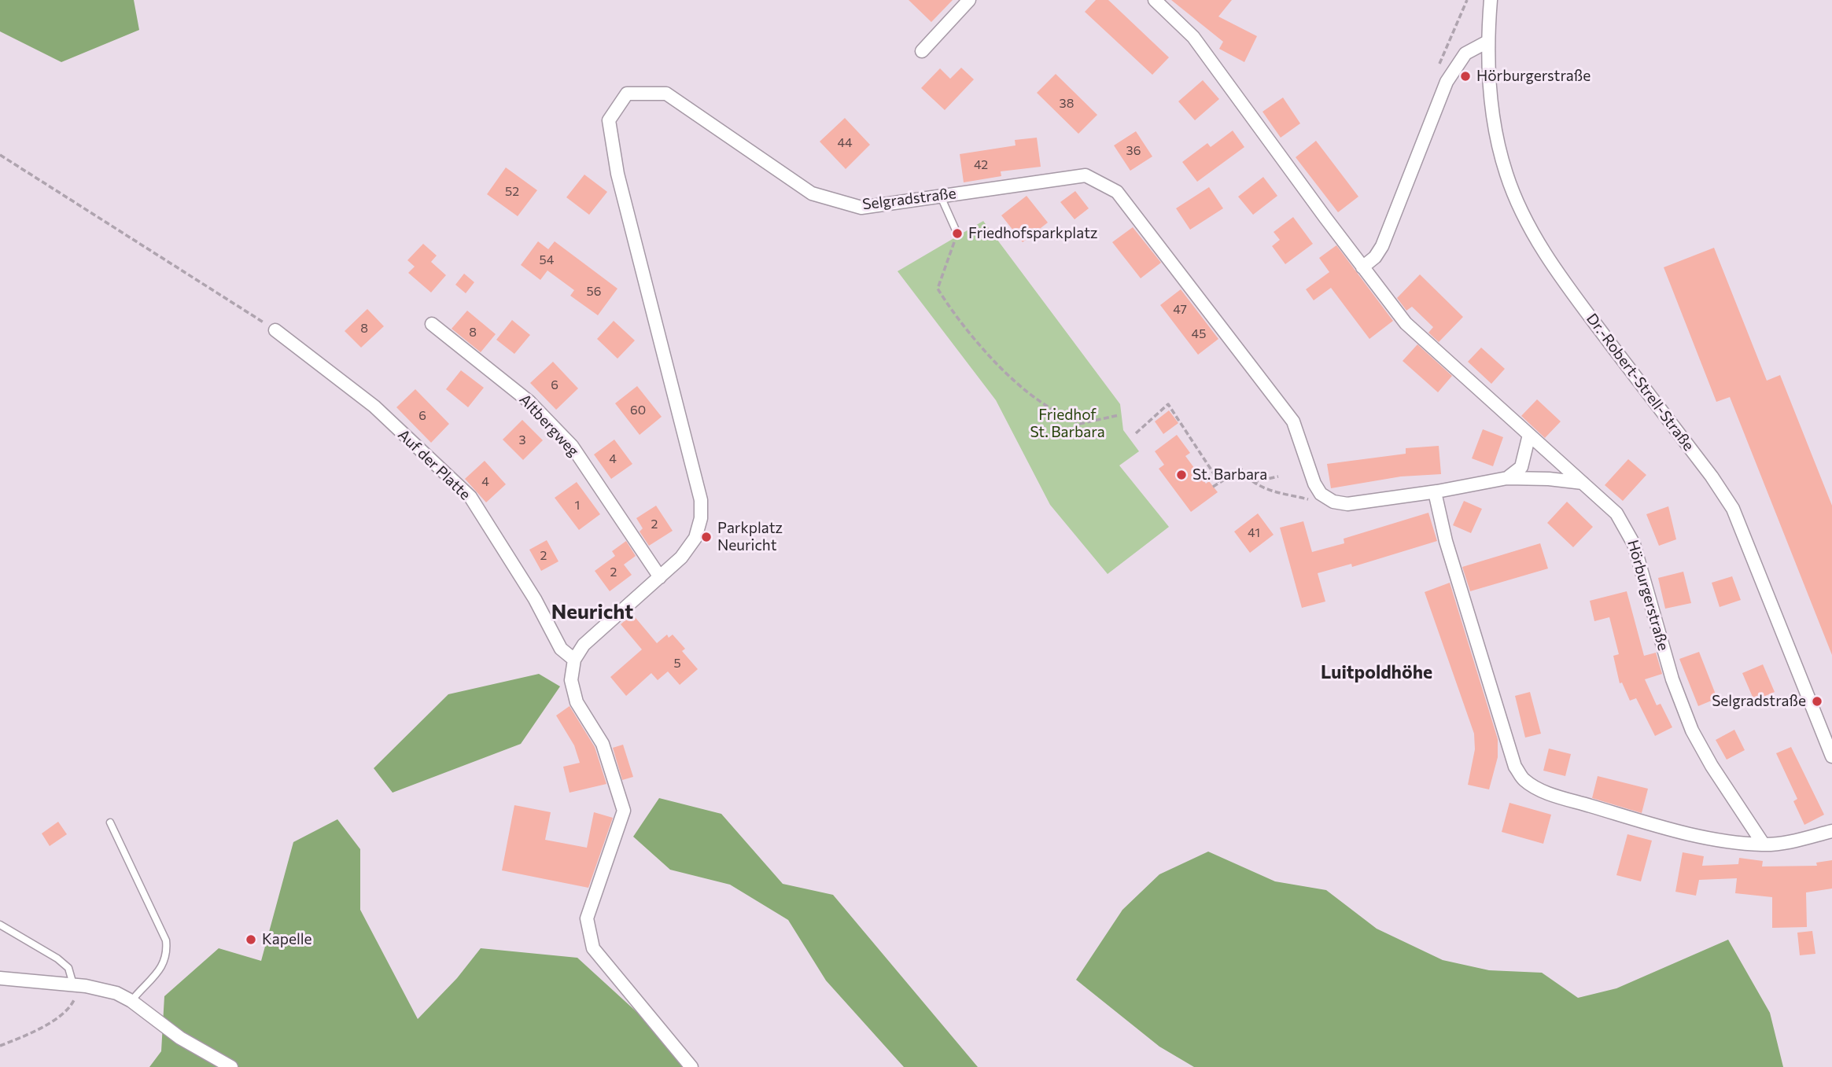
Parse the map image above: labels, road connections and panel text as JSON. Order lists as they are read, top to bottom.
{
  "streets": {
    "street": [
      "Selgradstraße",
      "Dr.-Robert-Strell-Straße",
      "Altbergweg",
      "Auf der Platte",
      "Hörburgerstraße"
    ]
  },
  "crossings": [
    ["Selgradstraße", "Altbergweg"],
    ["Selgradstraße", "Hörburgerstraße"]
  ],
  "districts": ["Neuricht", "Luitpoldhöhe"],
  "parks": ["Friedhof St. Barbara"],
  "places": [
    "Hörburgerstraße",
    "Friedhofsparkplatz",
    "St. Barbara",
    "Parkplatz Neuricht",
    "Selgradstraße",
    "Kapelle"
  ],
  "house_numbers": [
    "38",
    "44",
    "36",
    "42",
    "52",
    "54",
    "56",
    "47",
    "8",
    "8",
    "45",
    "6",
    "60",
    "6",
    "3",
    "4",
    "4",
    "1",
    "2",
    "41",
    "2",
    "2",
    "5"
  ]
}
